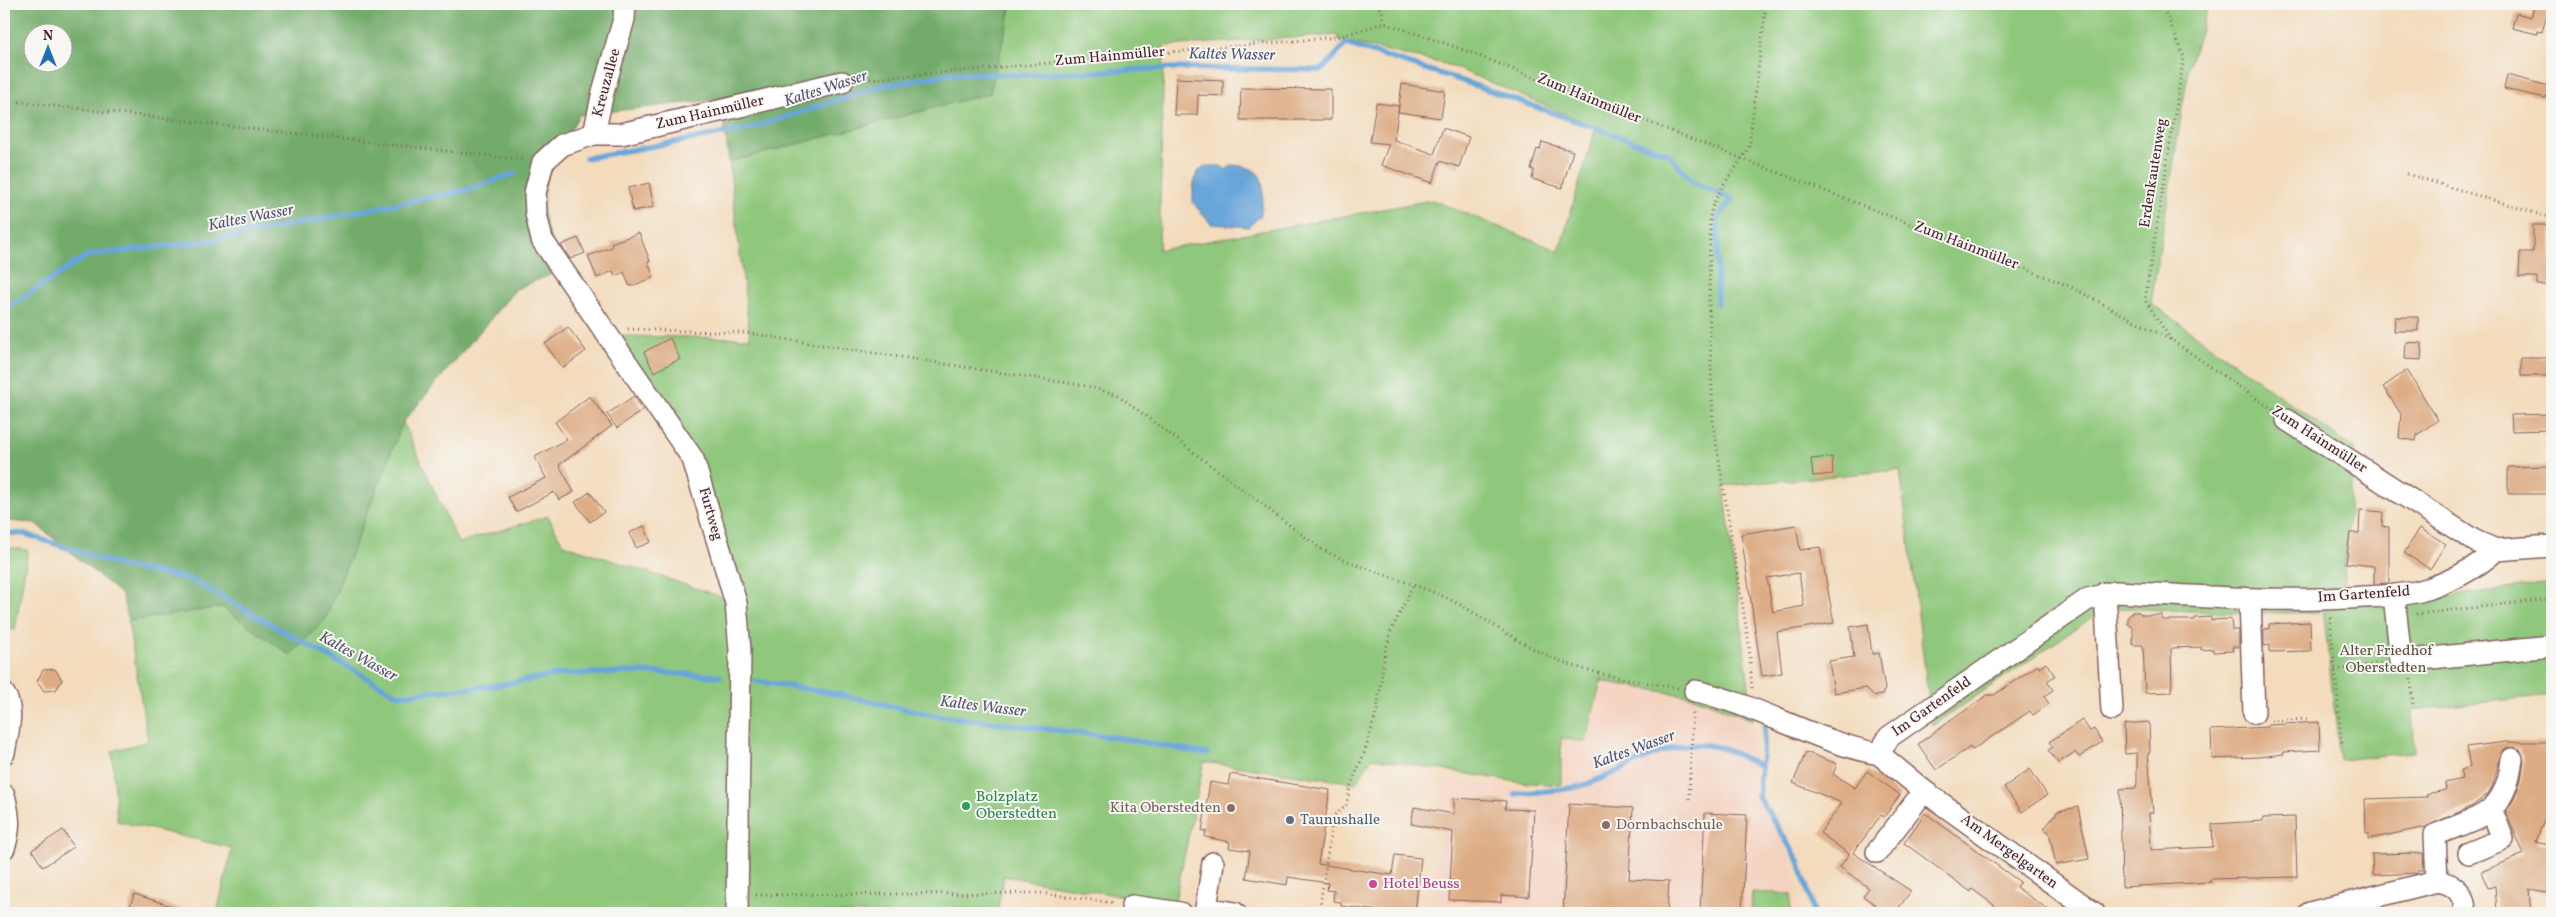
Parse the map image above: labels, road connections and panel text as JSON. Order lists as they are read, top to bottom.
{
  "streets": {
    "street": [
      "Zum Hainmüller",
      "Kreuzallee",
      "Furtweg",
      "Im Gartenfeld",
      "Am Mergelgarten"
    ],
    "path": ["Erdenkautenweg"]
  },
  "crossings": [
    ["Zum Hainmüller", "Kreuzallee"],
    ["Zum Hainmüller", "Erdenkautenweg"],
    ["Zum Hainmüller", "Im Gartenfeld"],
    ["Kreuzallee", "Furtweg"],
    ["Im Gartenfeld", "Am Mergelgarten"]
  ],
  "water": ["Kaltes Wasser"],
  "parks": ["Alter Friedhof Oberstedten"],
  "places": [
    "Bolzplatz Oberstedten",
    "Kita Oberstedten",
    "Taunushalle",
    "Dornbachschule",
    "Hotel Beuss"
  ],
  "north": "top"
}
